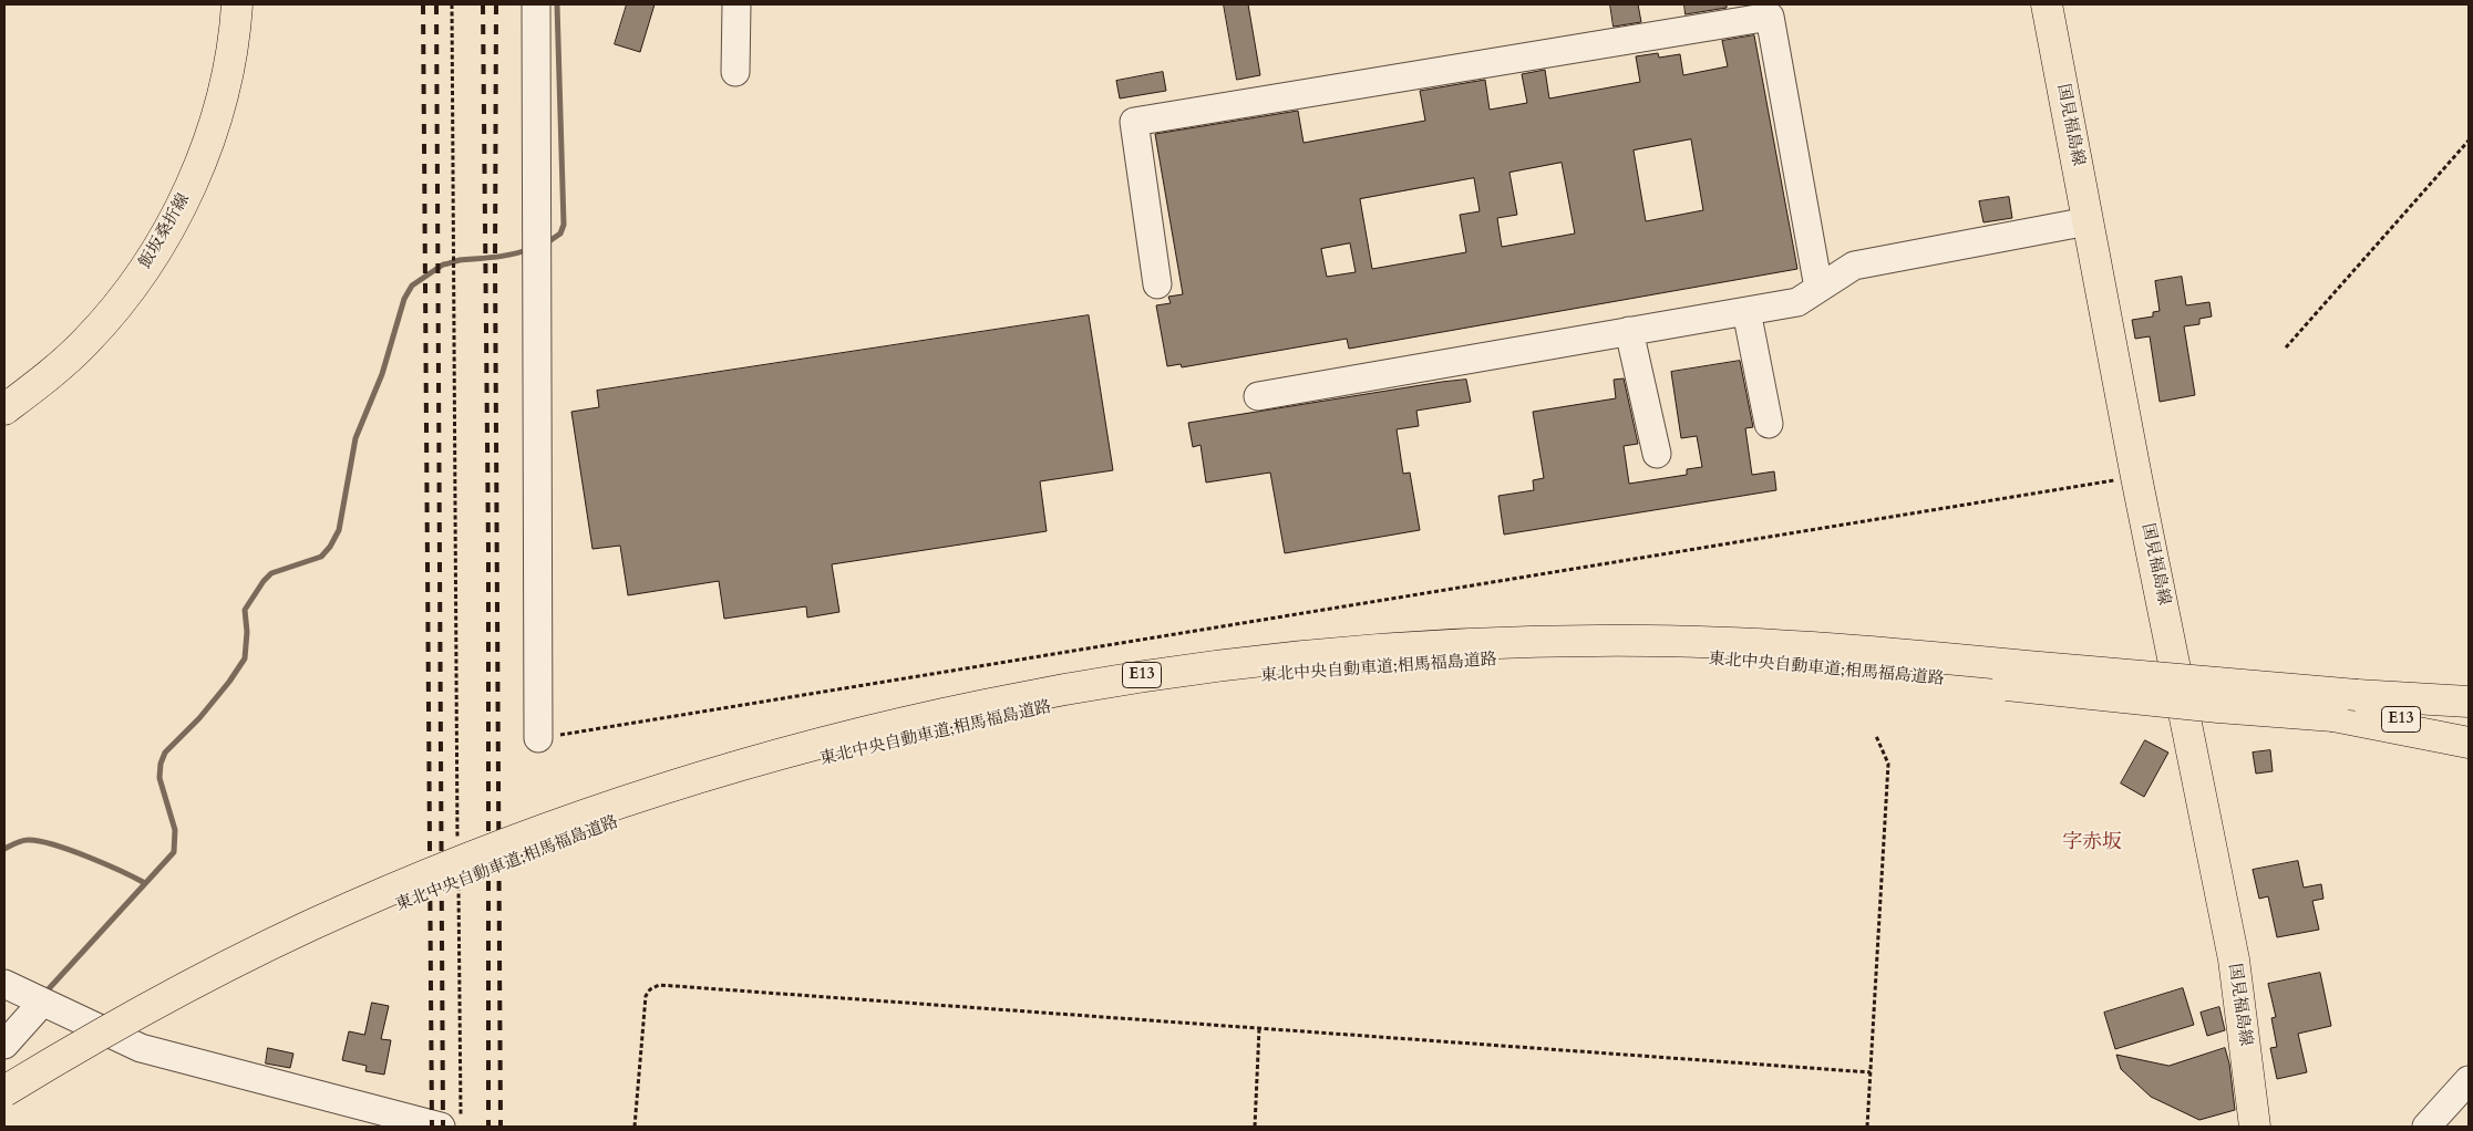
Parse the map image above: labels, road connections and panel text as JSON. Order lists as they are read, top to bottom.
{
  "streets": {
    "main road": [
      "国見福島線",
      "飯坂桑折線",
      "東北中央自動車道;相馬福島道路",
      "E13"
    ]
  },
  "districts": ["字赤坂"]
}
